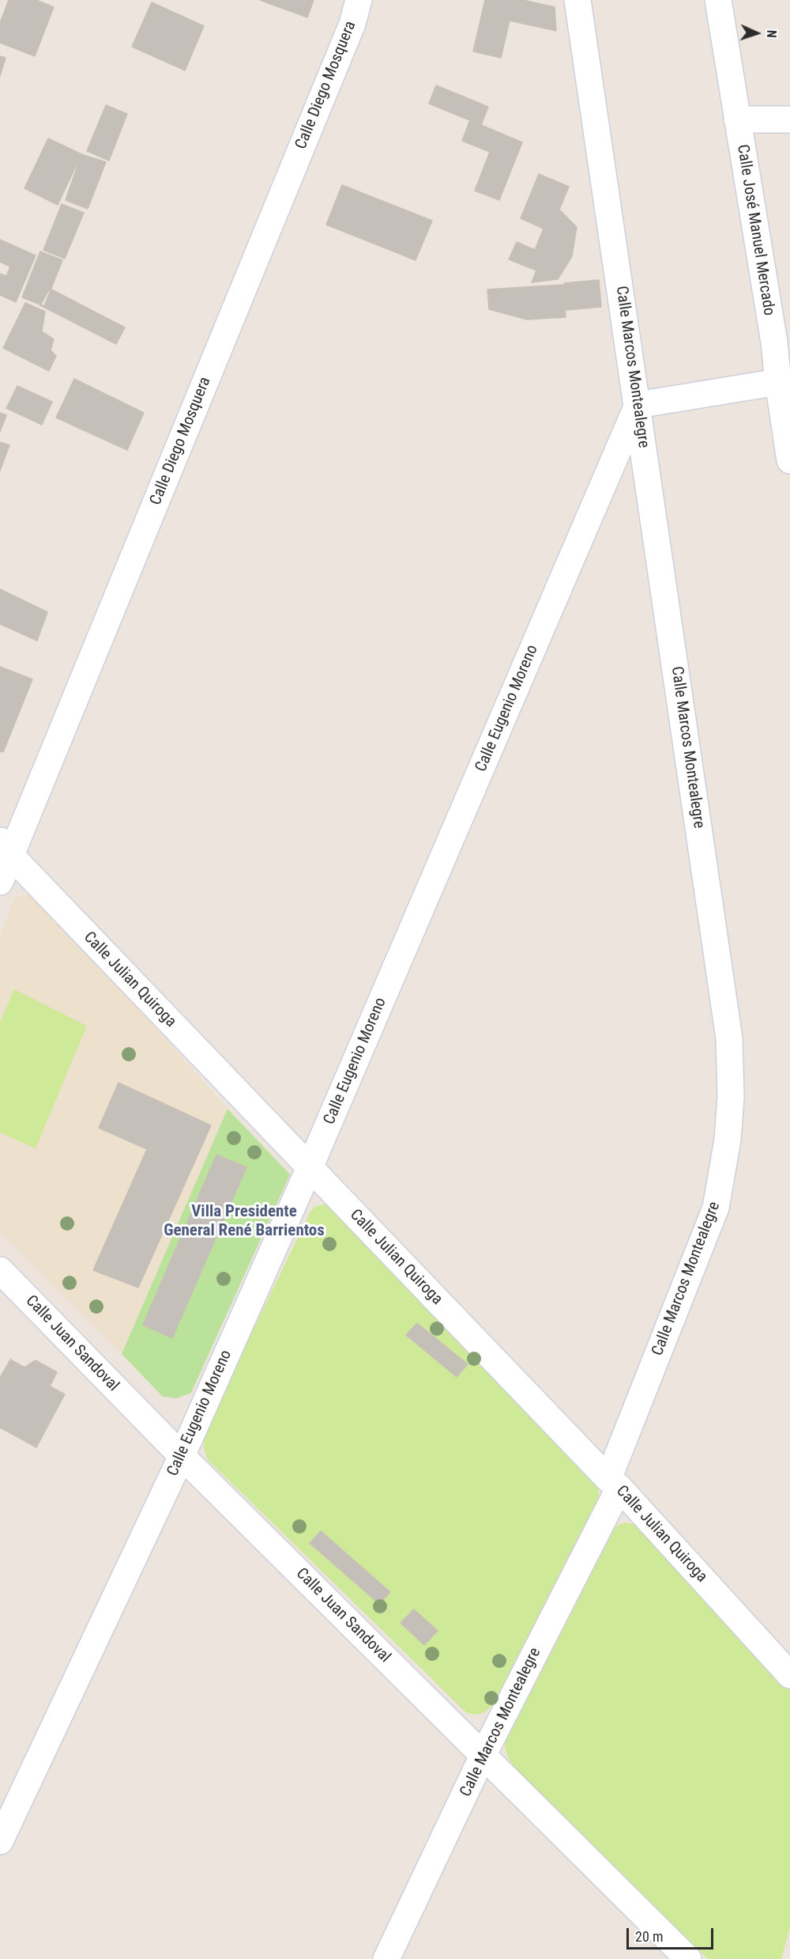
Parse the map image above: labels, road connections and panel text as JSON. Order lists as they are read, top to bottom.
{
  "streets": {
    "street": [
      "Calle Diego Mosquera",
      "Calle José Manuel Mercado",
      "Calle Marcos Montealegre",
      "Calle Eugenio Moreno",
      "Calle Julian Quiroga",
      "Calle Juan Sandoval"
    ]
  },
  "crossings": [
    ["Calle Diego Mosquera", "Calle Julian Quiroga"],
    ["Calle Marcos Montealegre", "Calle Eugenio Moreno"],
    ["Calle Marcos Montealegre", "Calle Julian Quiroga"],
    ["Calle Marcos Montealegre", "Calle Juan Sandoval"],
    ["Calle Eugenio Moreno", "Calle Julian Quiroga"],
    ["Calle Eugenio Moreno", "Calle Juan Sandoval"]
  ],
  "districts": ["Villa Presidente General René Barrientos"],
  "scale_bar": "20 m",
  "north": "right"
}
